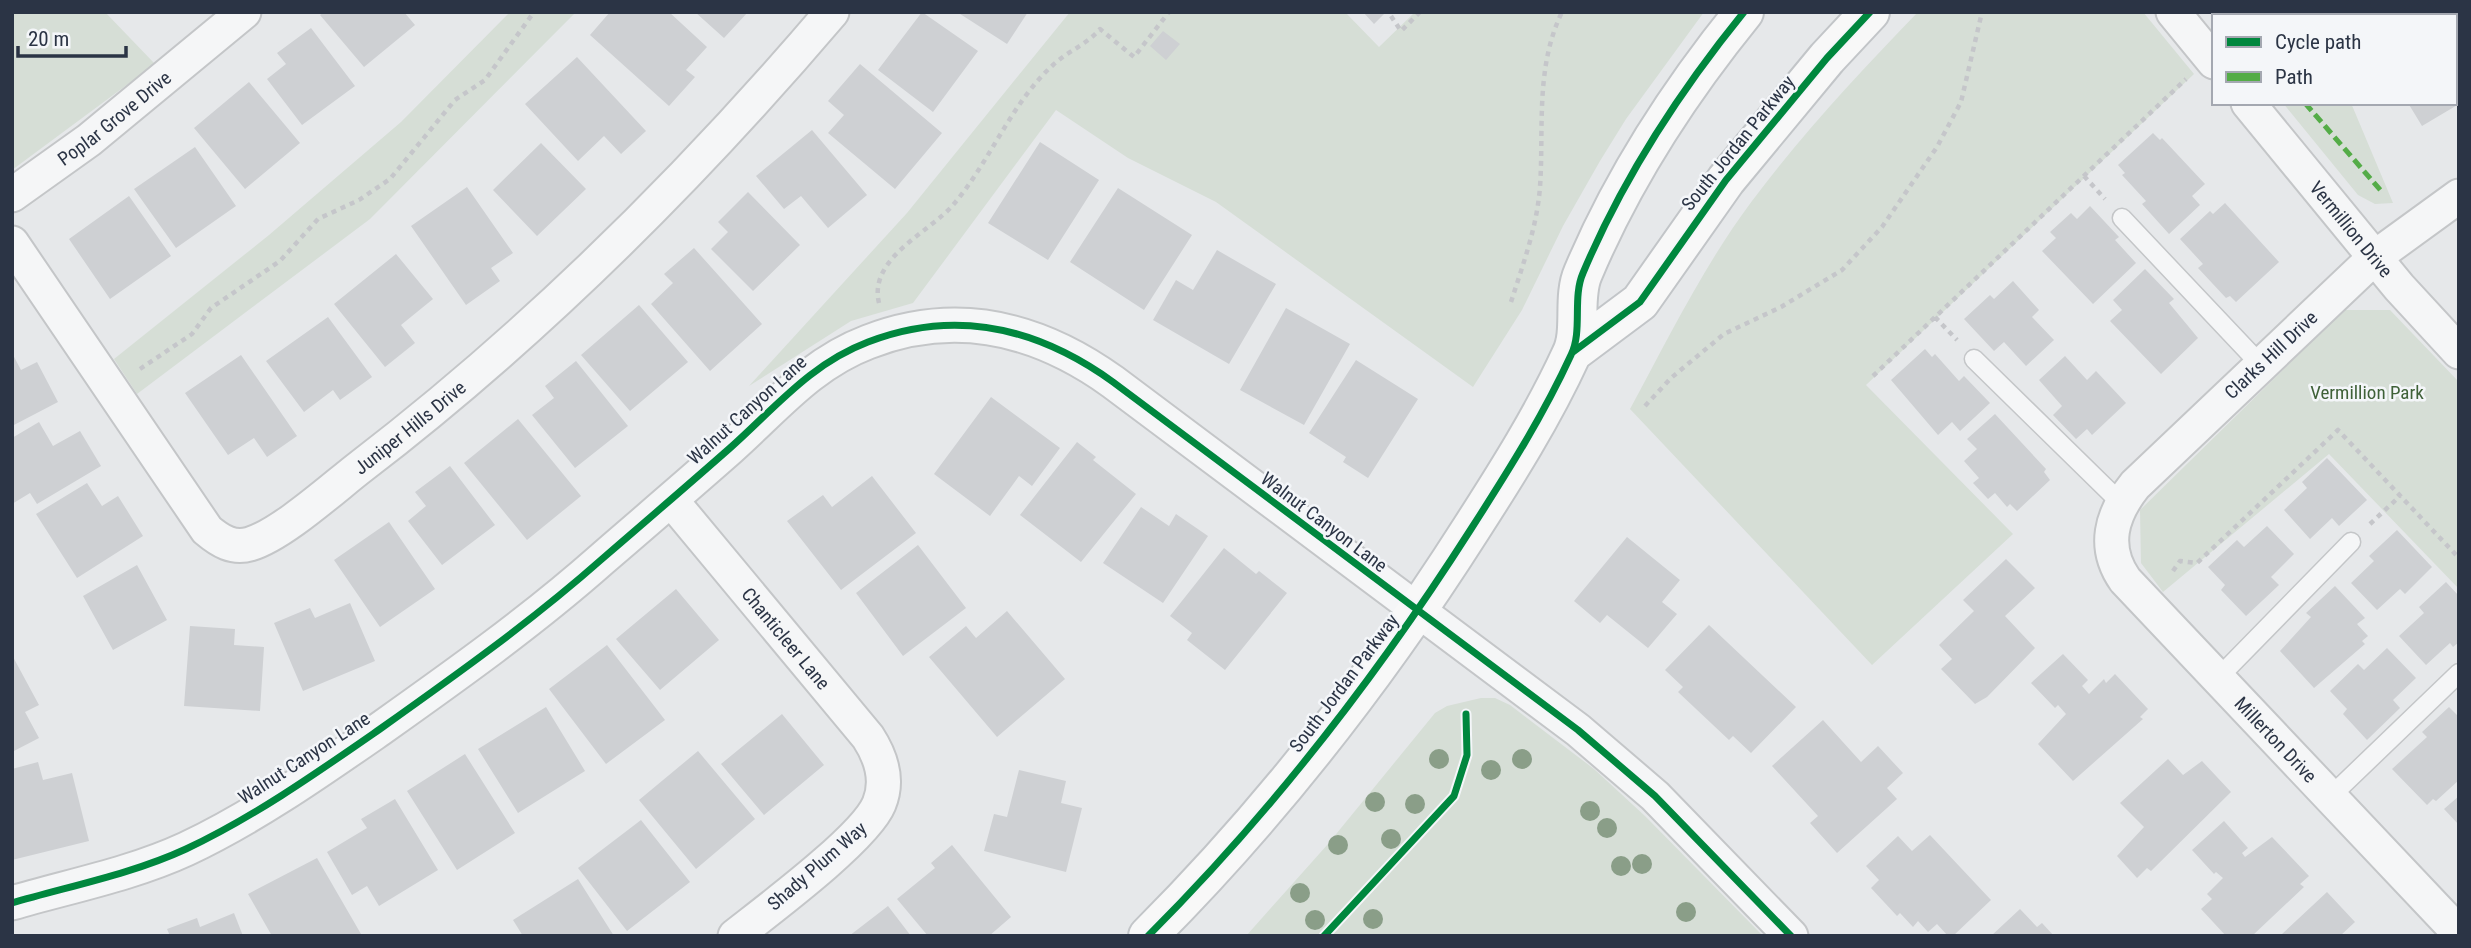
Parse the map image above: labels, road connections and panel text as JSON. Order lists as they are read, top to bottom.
{
  "streets": {
    "main road": ["South Jordan Parkway"],
    "street": [
      "Poplar Grove Drive",
      "Vermillion Drive",
      "Clarks Hill Drive",
      "Walnut Canyon Lane",
      "Juniper Hills Drive",
      "Chanticleer Lane",
      "Millerton Drive",
      "Shady Plum Way"
    ]
  },
  "crossings": [
    ["South Jordan Parkway", "Walnut Canyon Lane"],
    ["Vermillion Drive", "Clarks Hill Drive"],
    ["Clarks Hill Drive", "Millerton Drive"],
    ["Walnut Canyon Lane", "Chanticleer Lane"],
    ["Chanticleer Lane", "Shady Plum Way"]
  ],
  "parks": ["Vermillion Park"],
  "legend": ["Cycle path", "Path"],
  "scale_bar": "20 m"
}
